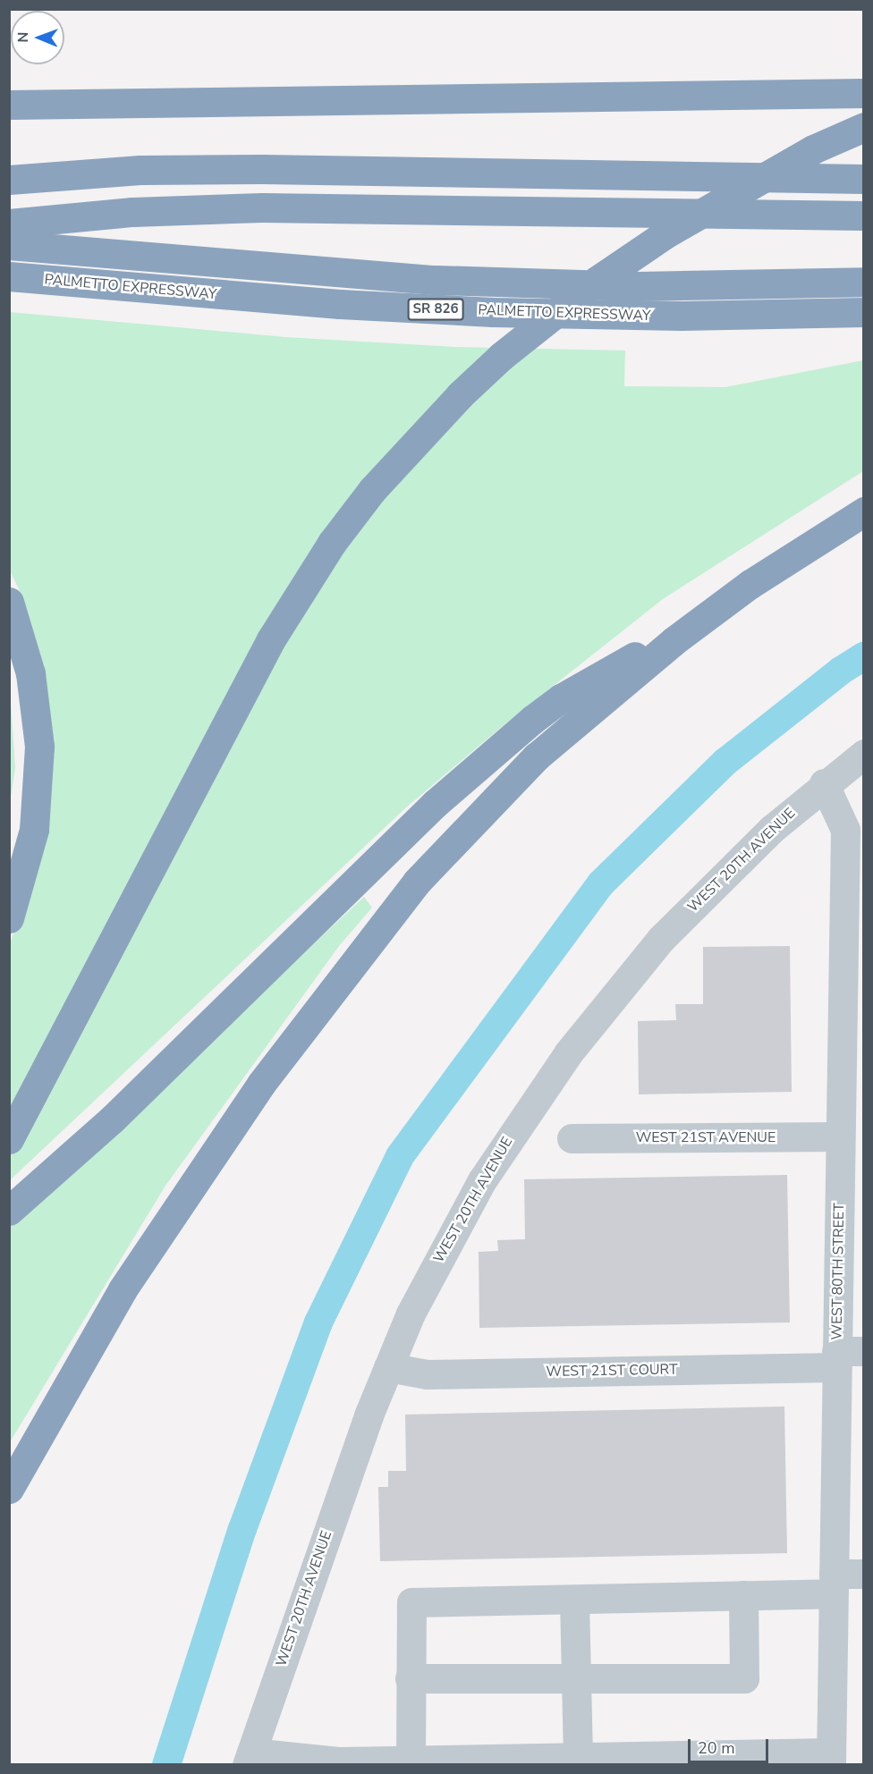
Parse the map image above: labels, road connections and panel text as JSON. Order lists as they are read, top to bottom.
{
  "streets": {
    "highway": ["PALMETTO EXPRESSWAY", "SR 826"],
    "street": [
      "WEST 20TH AVENUE",
      "WEST 21ST AVENUE",
      "WEST 80TH STREET",
      "WEST 21ST COURT"
    ]
  },
  "crossings": [
    ["WEST 20TH AVENUE", "WEST 80TH STREET"],
    ["WEST 20TH AVENUE", "WEST 21ST COURT"],
    ["WEST 21ST AVENUE", "WEST 80TH STREET"],
    ["WEST 80TH STREET", "WEST 21ST COURT"]
  ],
  "scale_bar": "20 m",
  "north": "left"
}
